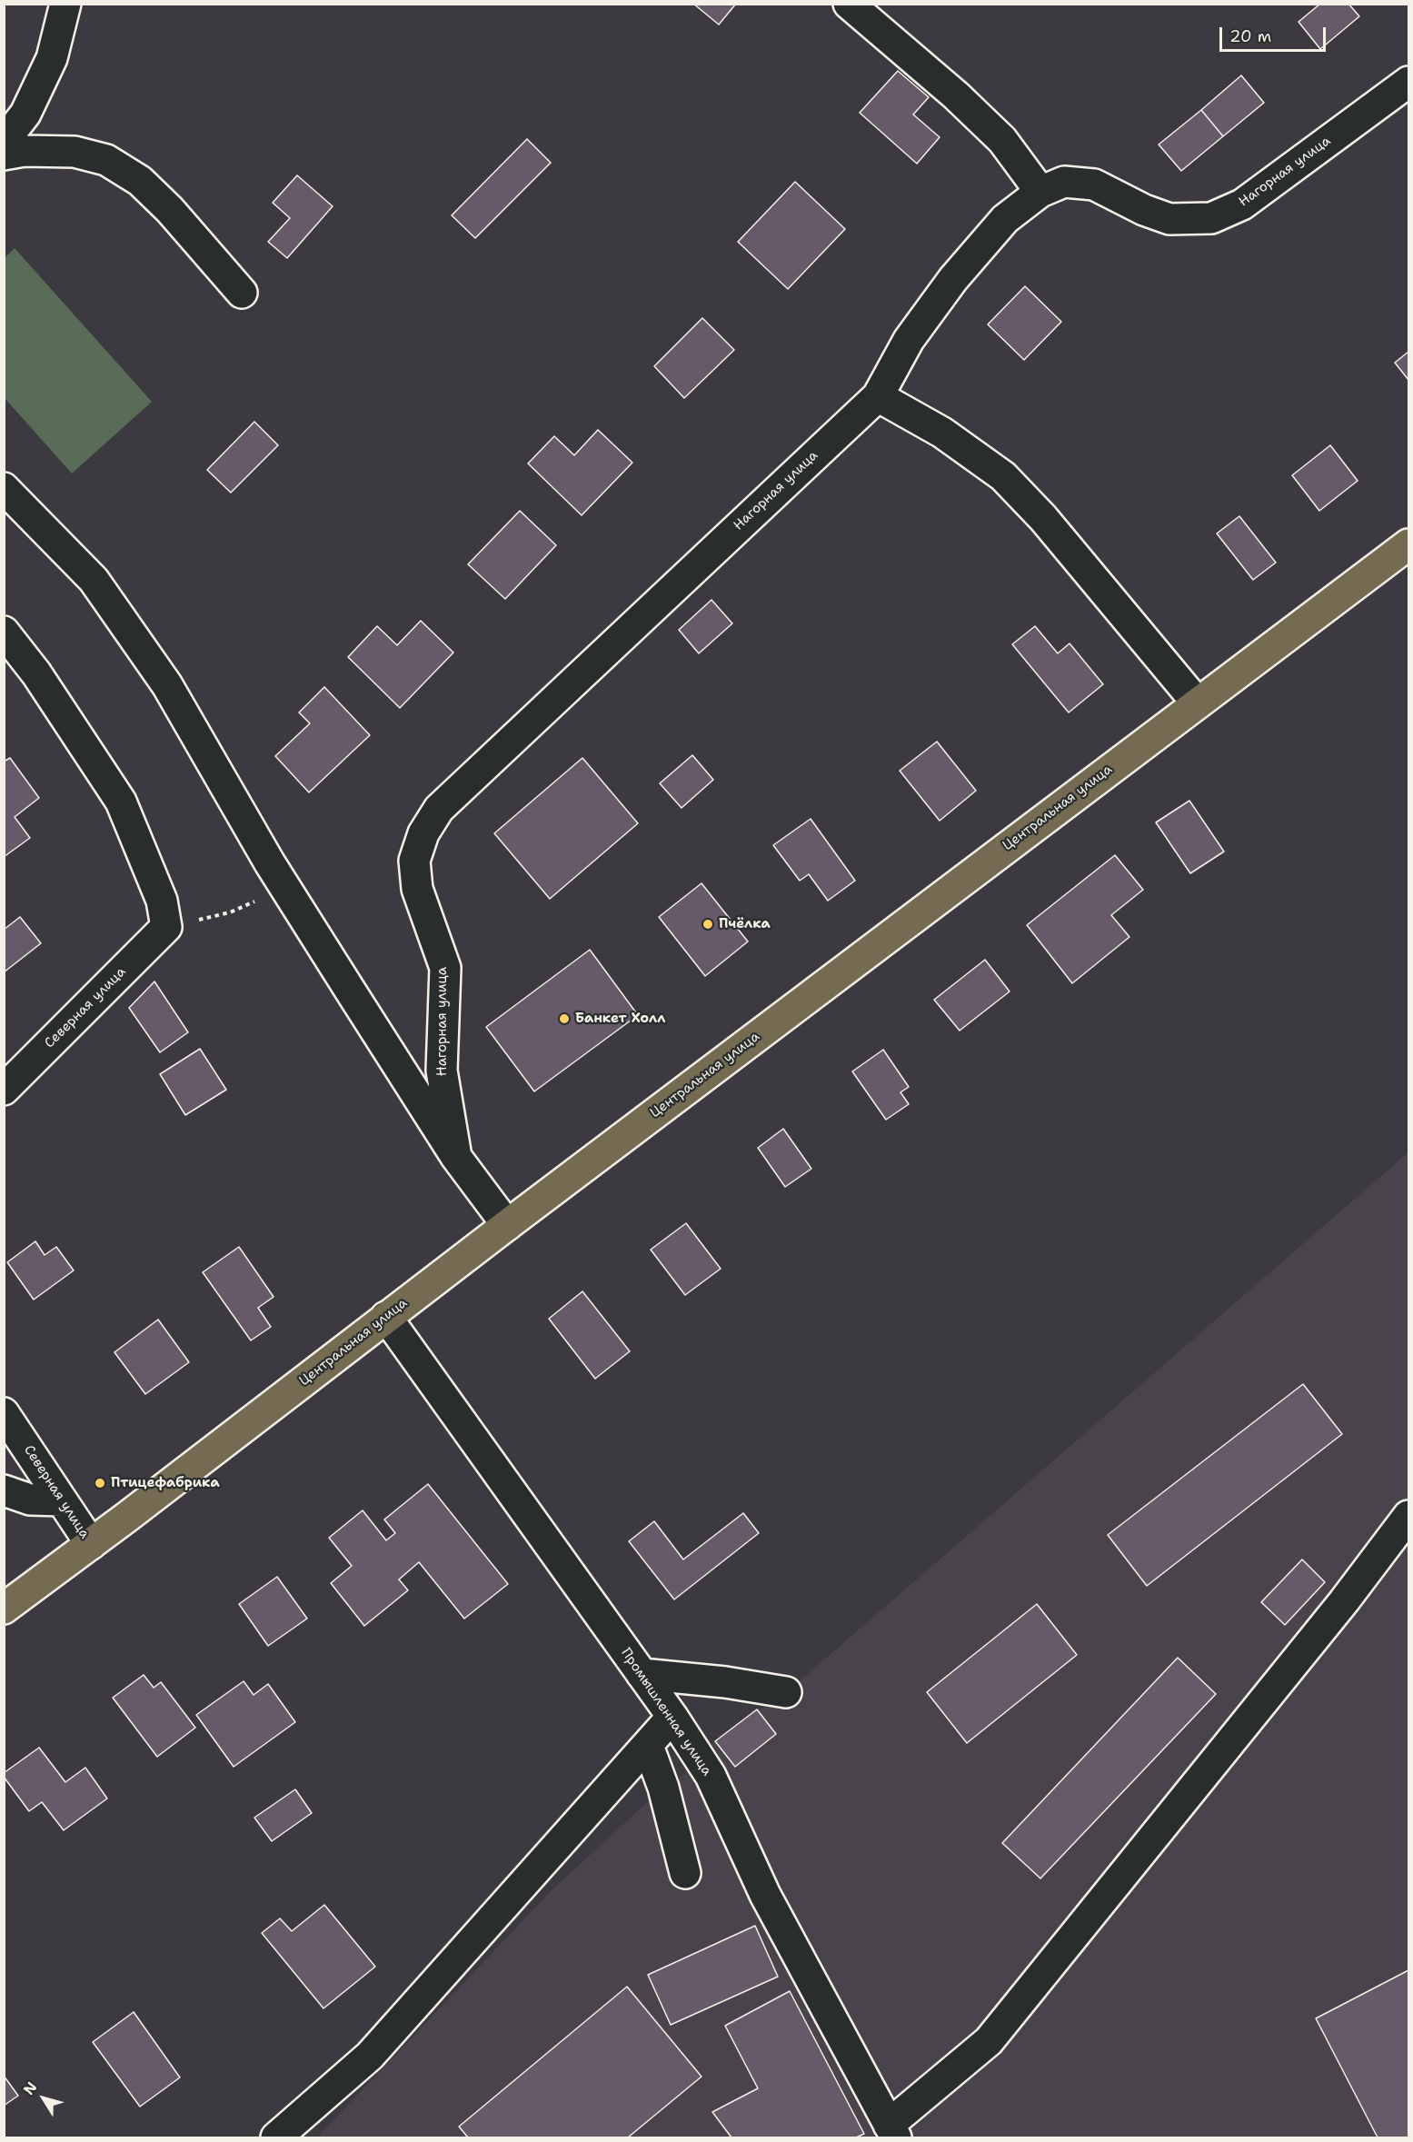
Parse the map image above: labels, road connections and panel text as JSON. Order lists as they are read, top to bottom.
{
  "streets": {
    "main road": ["Центральная улица"],
    "street": ["Нагорная улица", "Северная улица", "Промышленная улица"]
  },
  "crossings": [
    ["Центральная улица", "Северная улица"],
    ["Центральная улица", "Промышленная улица"]
  ],
  "places": ["Пчёлка", "Банкет Холл", "Птицефабрика"],
  "scale_bar": "20 m",
  "north": "top left"
}
